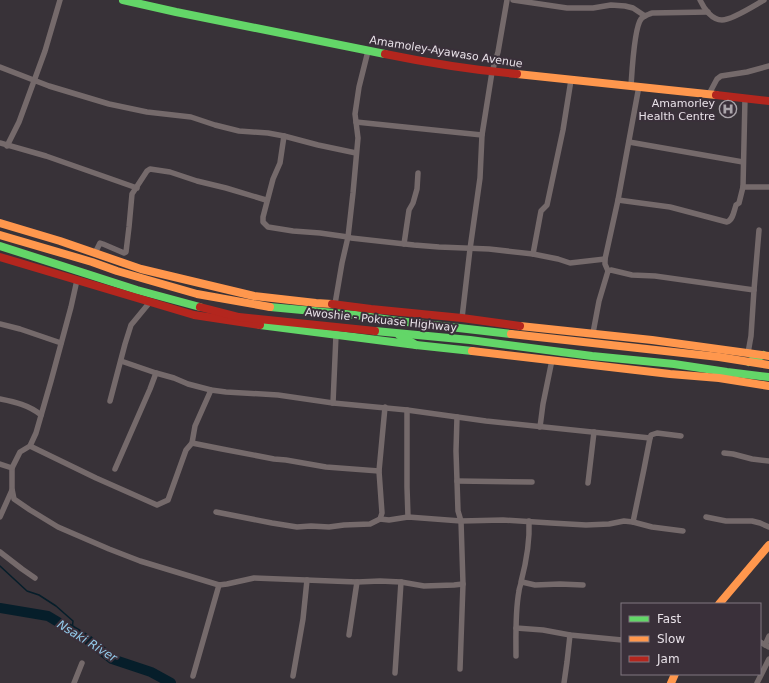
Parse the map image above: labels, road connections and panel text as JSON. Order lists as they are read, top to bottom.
{
  "streets": {
    "street": ["Amamoley-Ayawaso Avenue", "Awoshie - Pokuase Highway"]
  },
  "water": ["Nsaki River"],
  "places": {
    "hospital": ["Amamorley Health Centre"]
  },
  "legend": ["Fast", "Slow", "Jam"]
}
